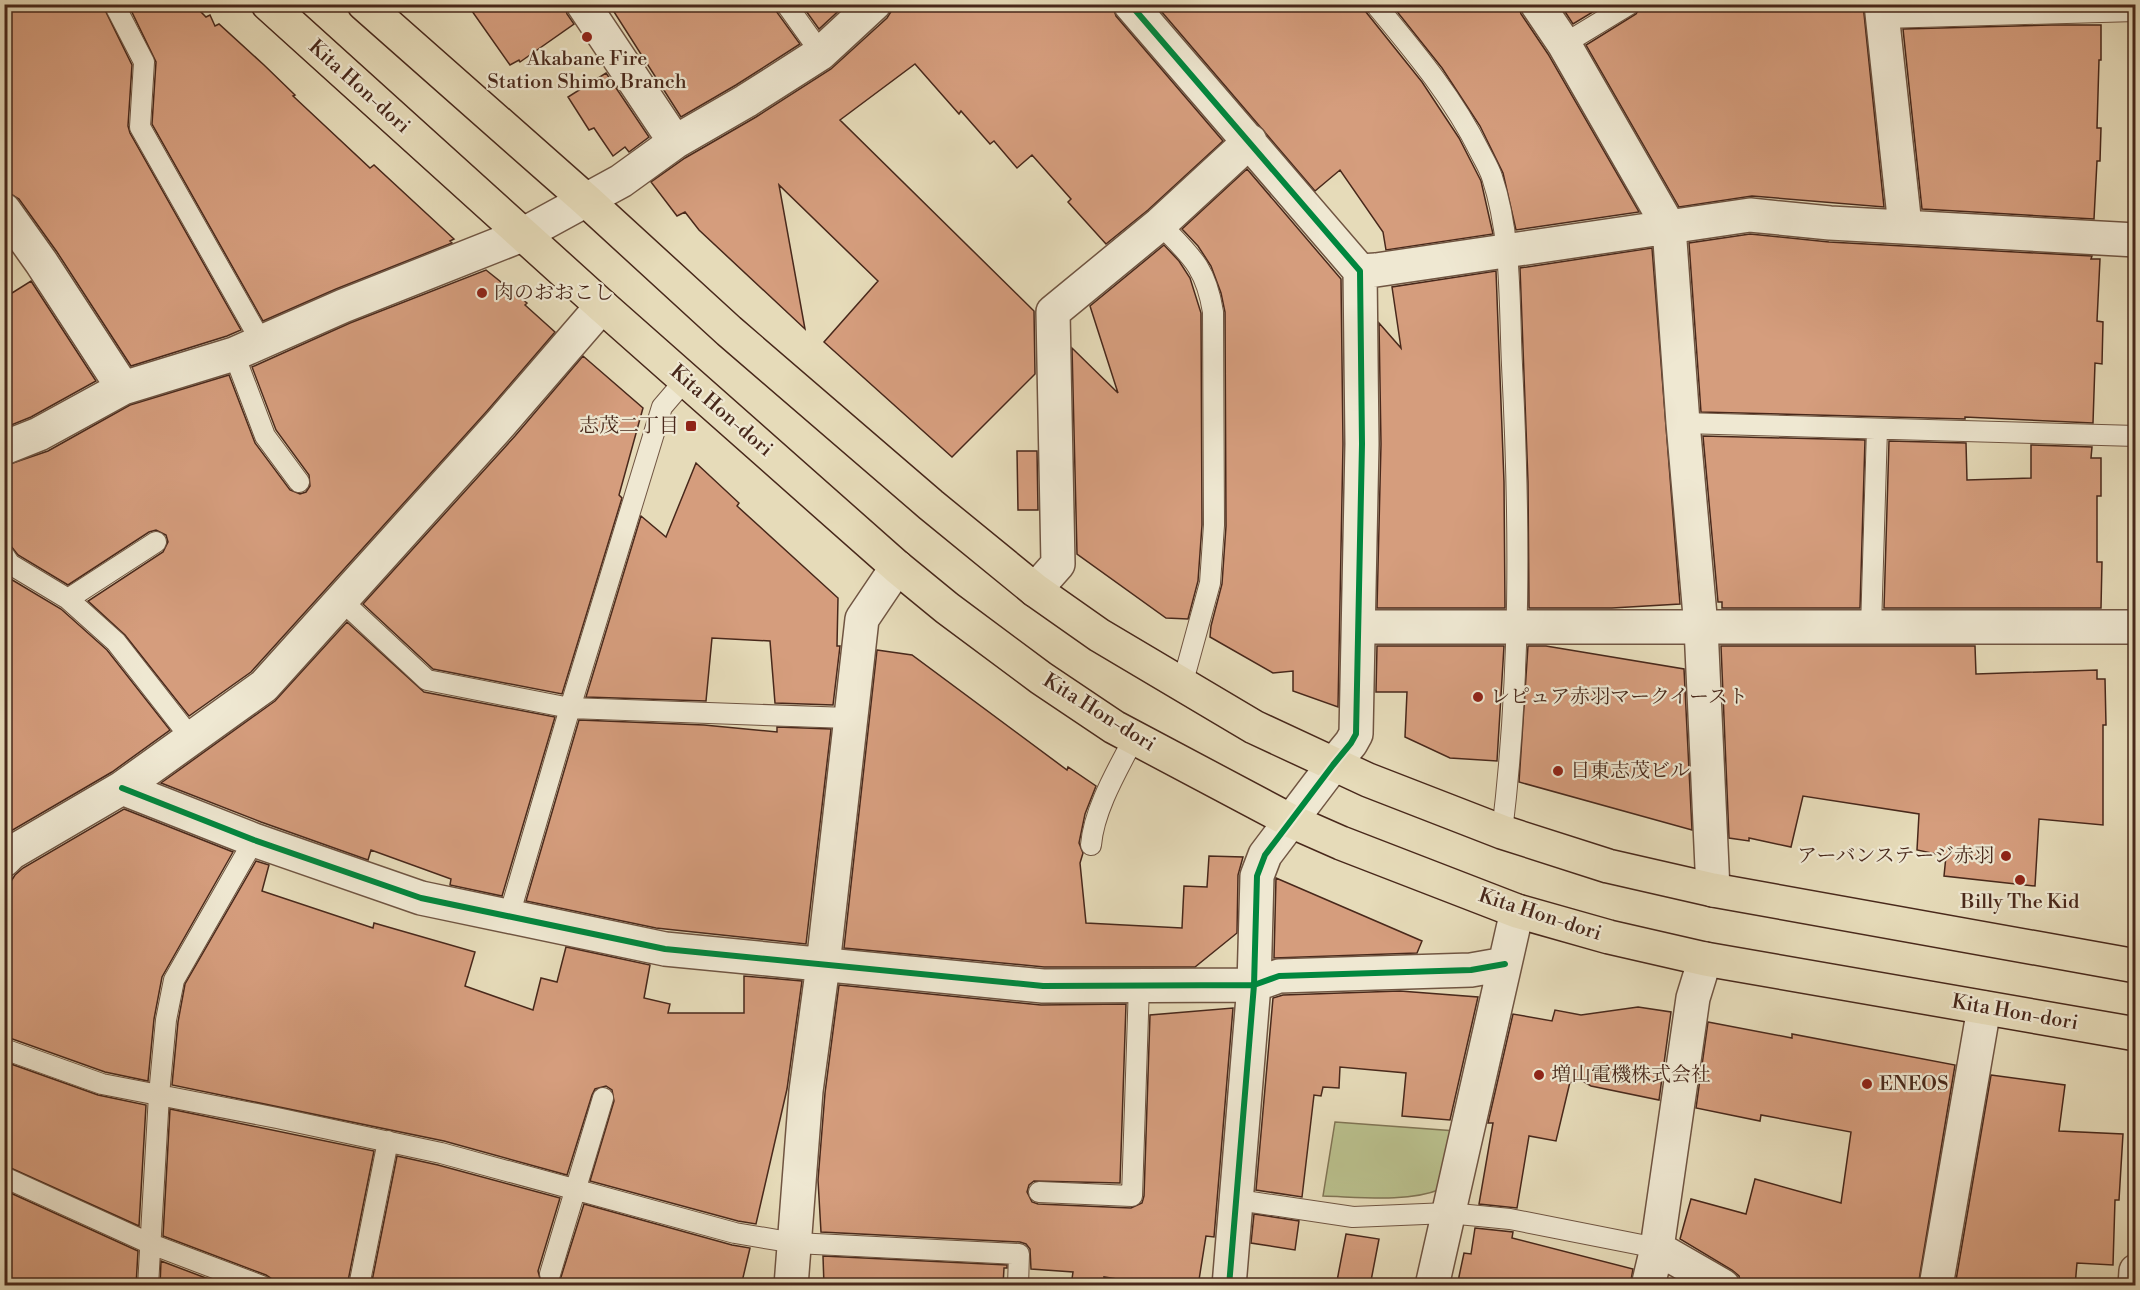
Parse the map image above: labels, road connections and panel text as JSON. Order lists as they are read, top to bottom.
{
  "streets": {
    "highway": ["Kita Hon-dori"]
  },
  "places": {
    "other": [
      "Akabane Fire Station Shimo Branch",
      "肉のおおこし",
      "レピュア赤羽マークイースト",
      "日東志茂ビル",
      "アーバンステージ赤羽",
      "Billy The Kid",
      "増山電機株式会社",
      "ENEOS"
    ],
    "transit": ["志茂二丁目"]
  }
}
